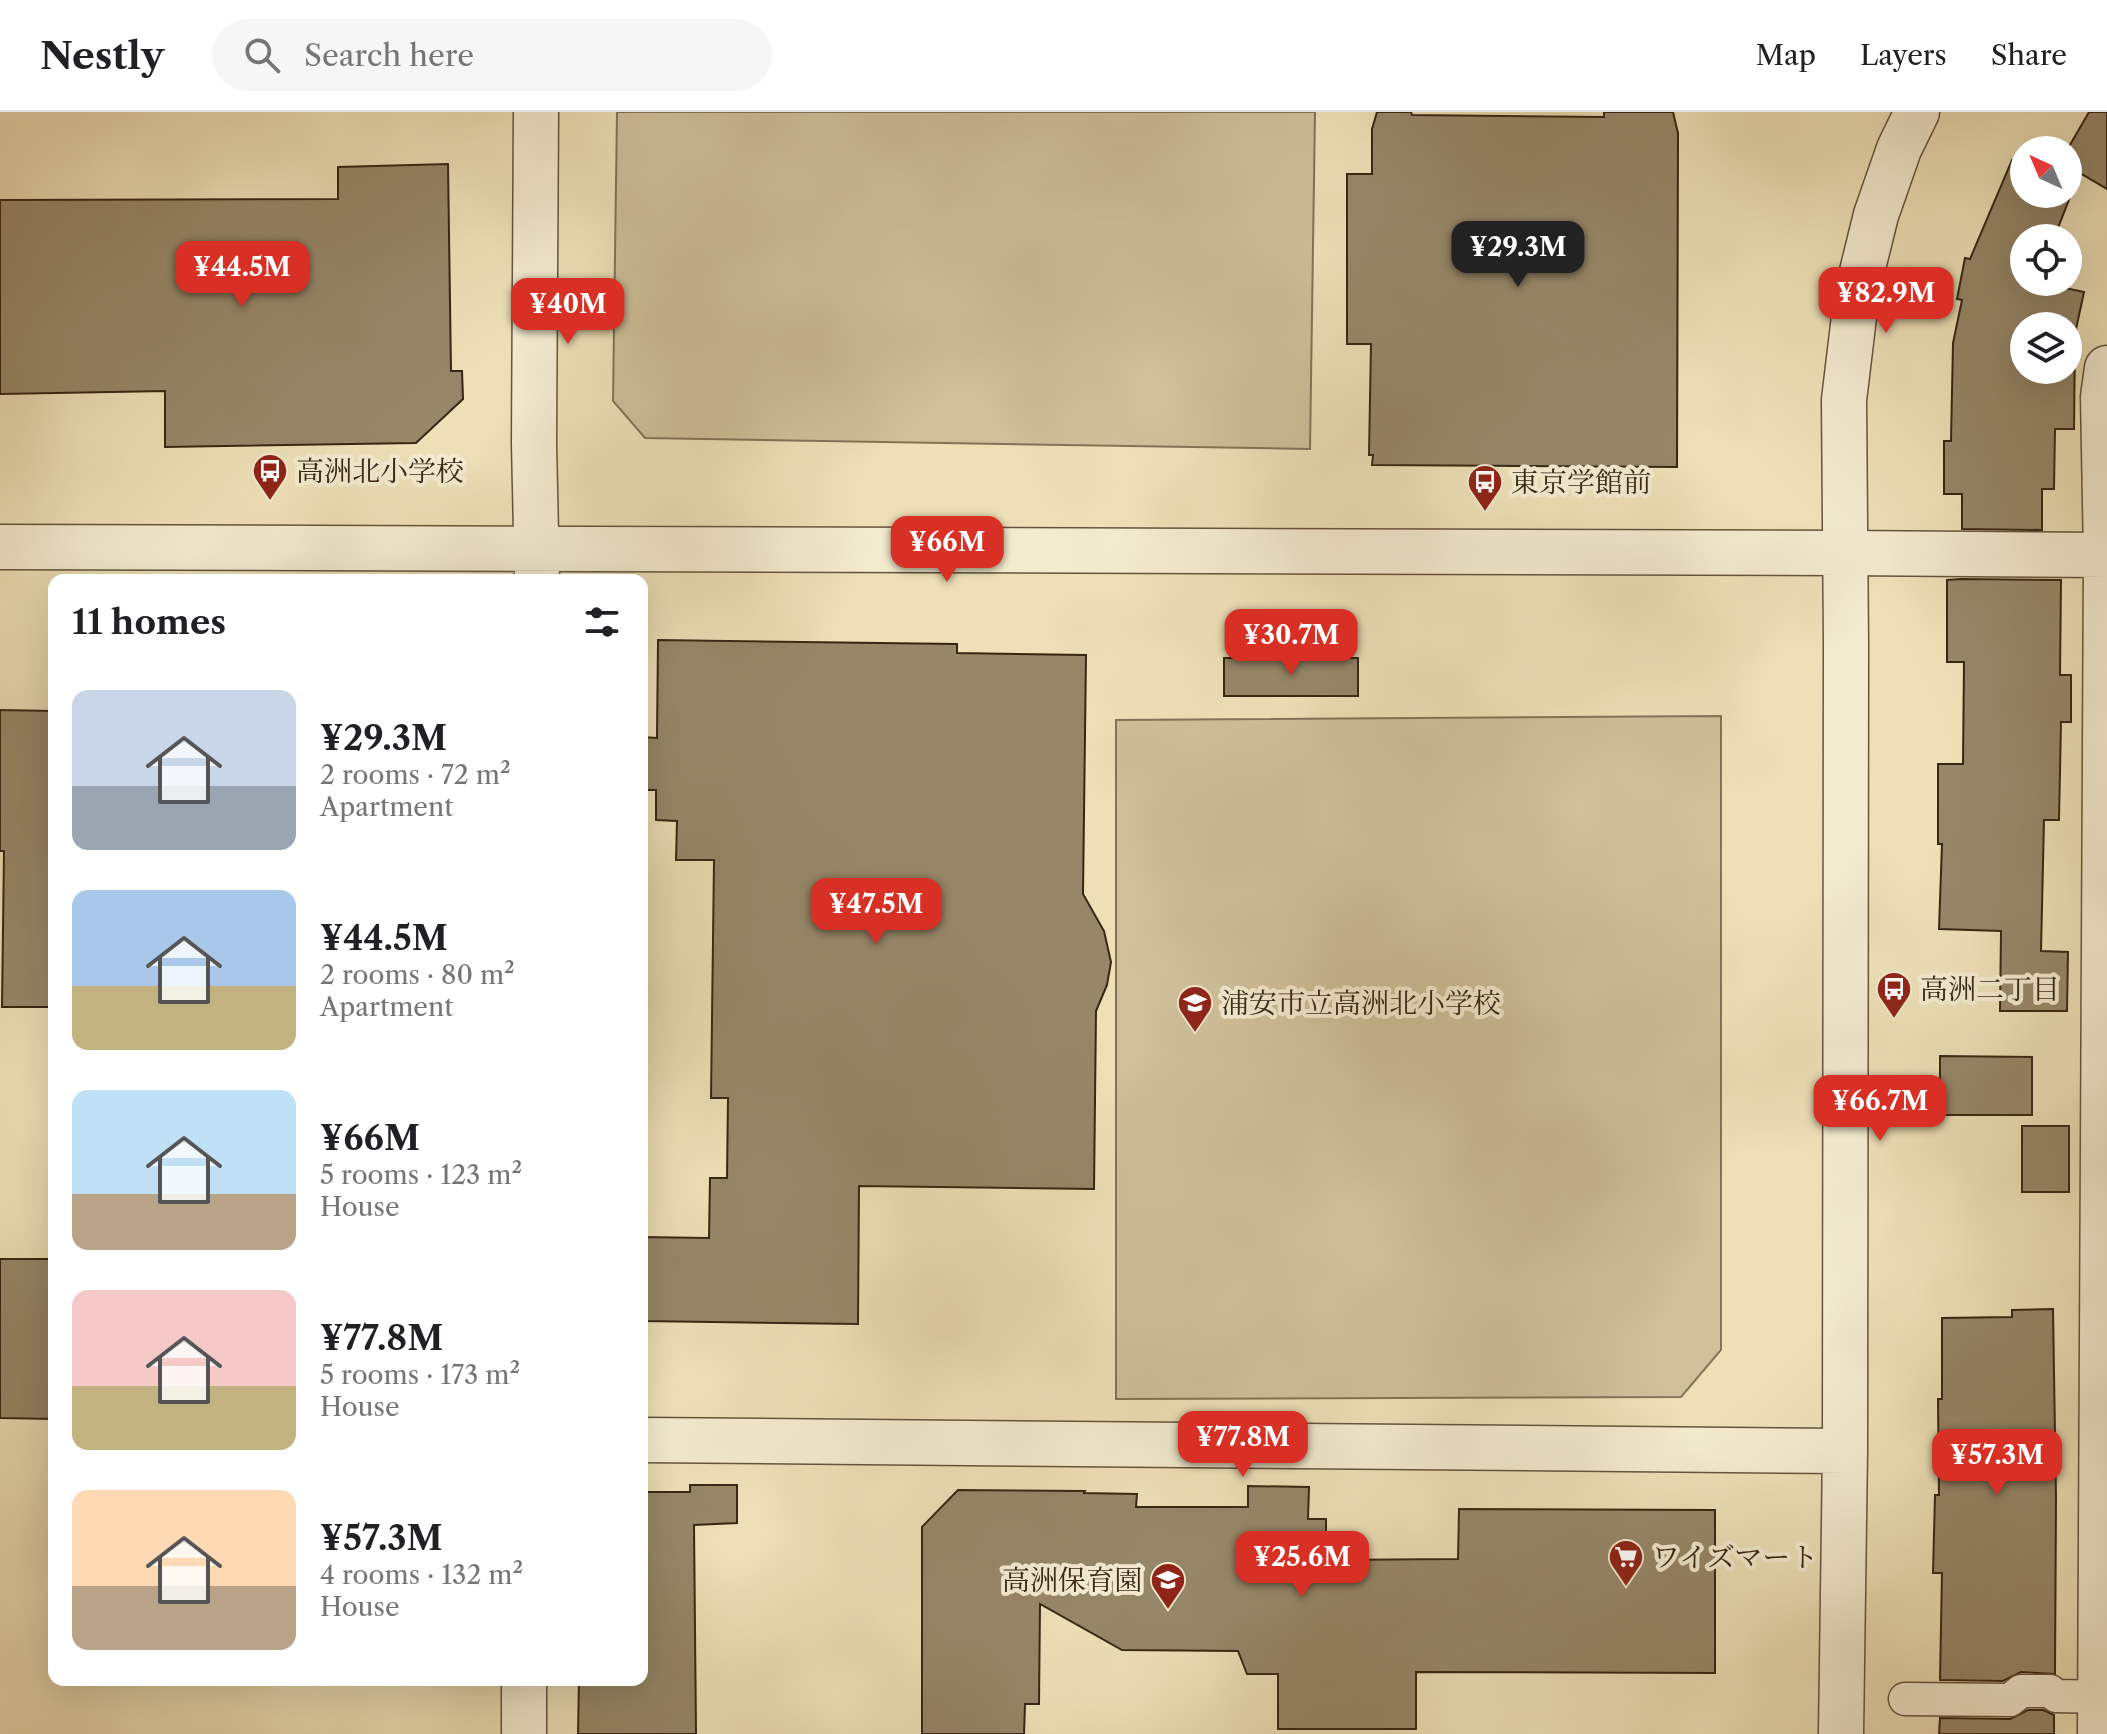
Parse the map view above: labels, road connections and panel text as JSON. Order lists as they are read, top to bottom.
{
  "places": {
    "bus stop": ["高洲北小学校", "東京学館前", "高洲二丁目"],
    "school or university": ["浦安市立高洲北小学校", "高洲保育園"],
    "supermarket": ["ワイズマート"]
  },
  "north": "top left",
  "page": {
    "header": "Nestly",
    "search": "Search here",
    "nav": ["Map", "Layers", "Share"],
    "price": [
      "¥29.3M",
      "¥44.5M",
      "¥82.9M",
      "¥40M",
      "¥66M",
      "¥30.7M",
      "¥47.5M",
      "¥66.7M",
      "¥77.8M",
      "¥57.3M",
      "¥25.6M"
    ],
    "heading": "11 homes",
    "list": [
      {
        "name": "¥29.3M",
        "note": "2 rooms · 72 m² · Apartment"
      },
      {
        "name": "¥44.5M",
        "note": "2 rooms · 80 m² · Apartment"
      },
      {
        "name": "¥66M",
        "note": "5 rooms · 123 m² · House"
      },
      {
        "name": "¥77.8M",
        "note": "5 rooms · 173 m² · House"
      },
      {
        "name": "¥57.3M",
        "note": "4 rooms · 132 m² · House"
      }
    ]
  }
}
